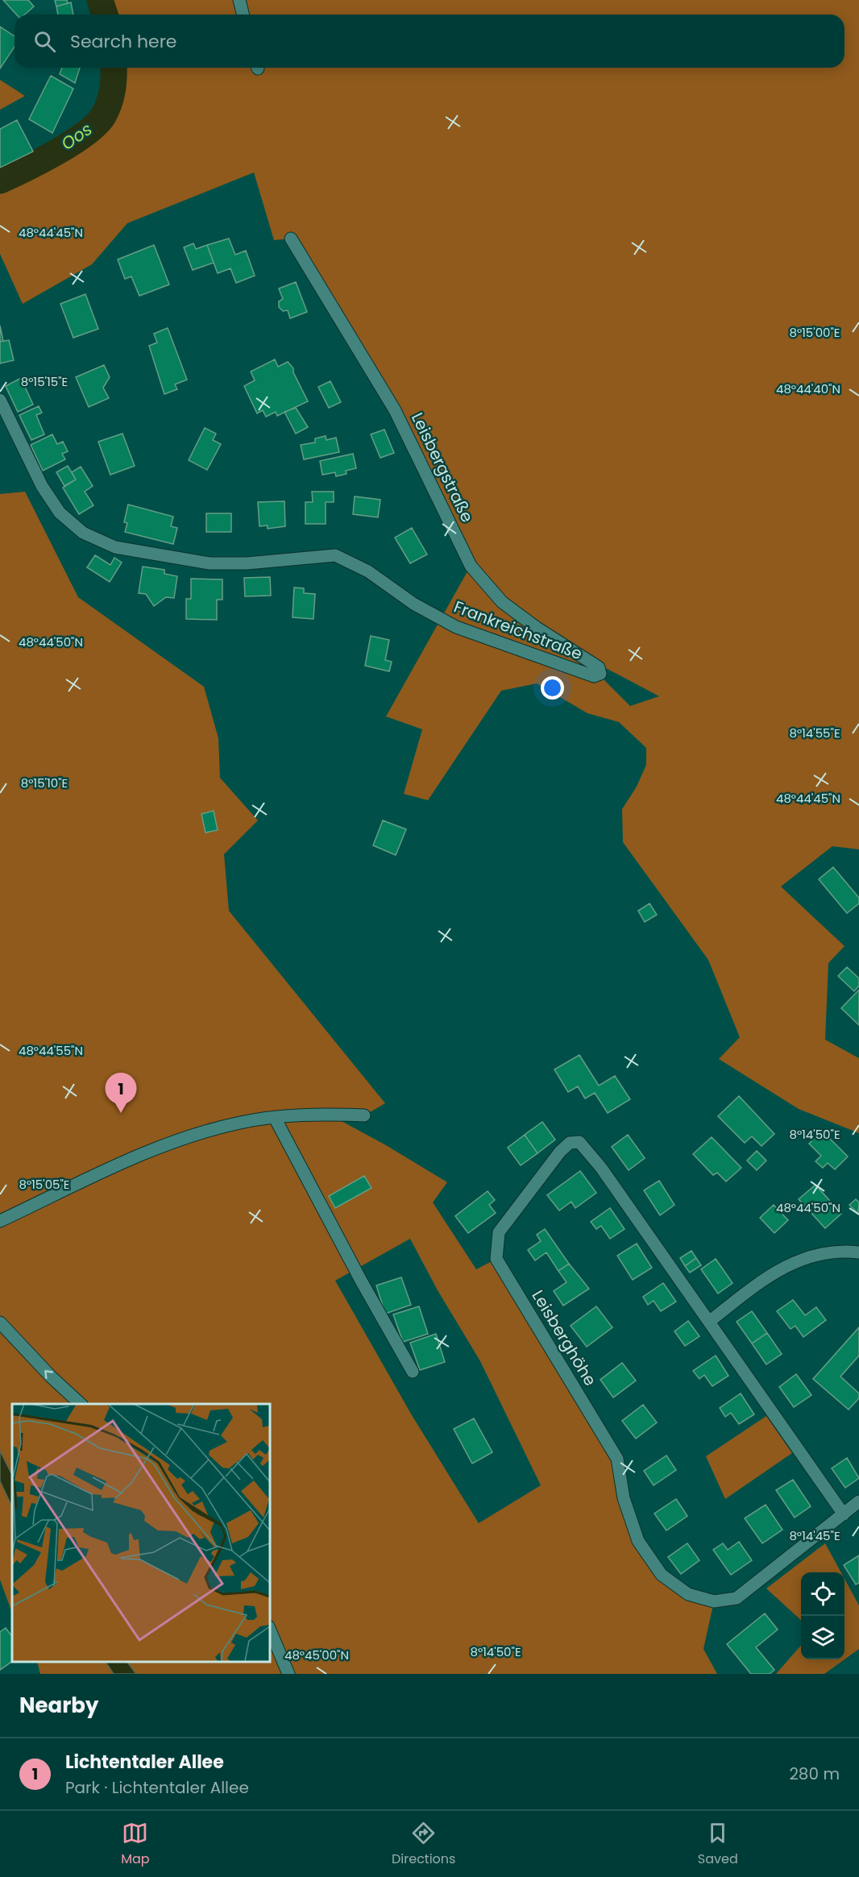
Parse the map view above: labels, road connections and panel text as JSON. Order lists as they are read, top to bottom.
{
  "streets": {
    "street": ["Leisbergstraße", "Frankreichstraße", "Leisberghöhe"]
  },
  "crossings": [
    ["Leisbergstraße", "Frankreichstraße"]
  ],
  "water": ["Oos"],
  "page": {
    "search": "Search here",
    "pins": "1",
    "heading": "Nearby",
    "list": [
      {
        "mark": "1",
        "name": "Lichtentaler Allee",
        "note": "Park · Lichtentaler Allee",
        "value": "280 m"
      }
    ],
    "nav": ["Map", "Directions", "Saved"]
  },
  "coordinates": [
    "48°44'45\"N",
    "8°15'00\"E",
    "8°15'15\"E",
    "48°44'40\"N",
    "48°44'50\"N",
    "8°14'55\"E",
    "8°15'10\"E",
    "48°44'55\"N",
    "8°14'50\"E",
    "8°15'05\"E",
    "8°14'45\"E",
    "48°45'00\"N"
  ]
}
